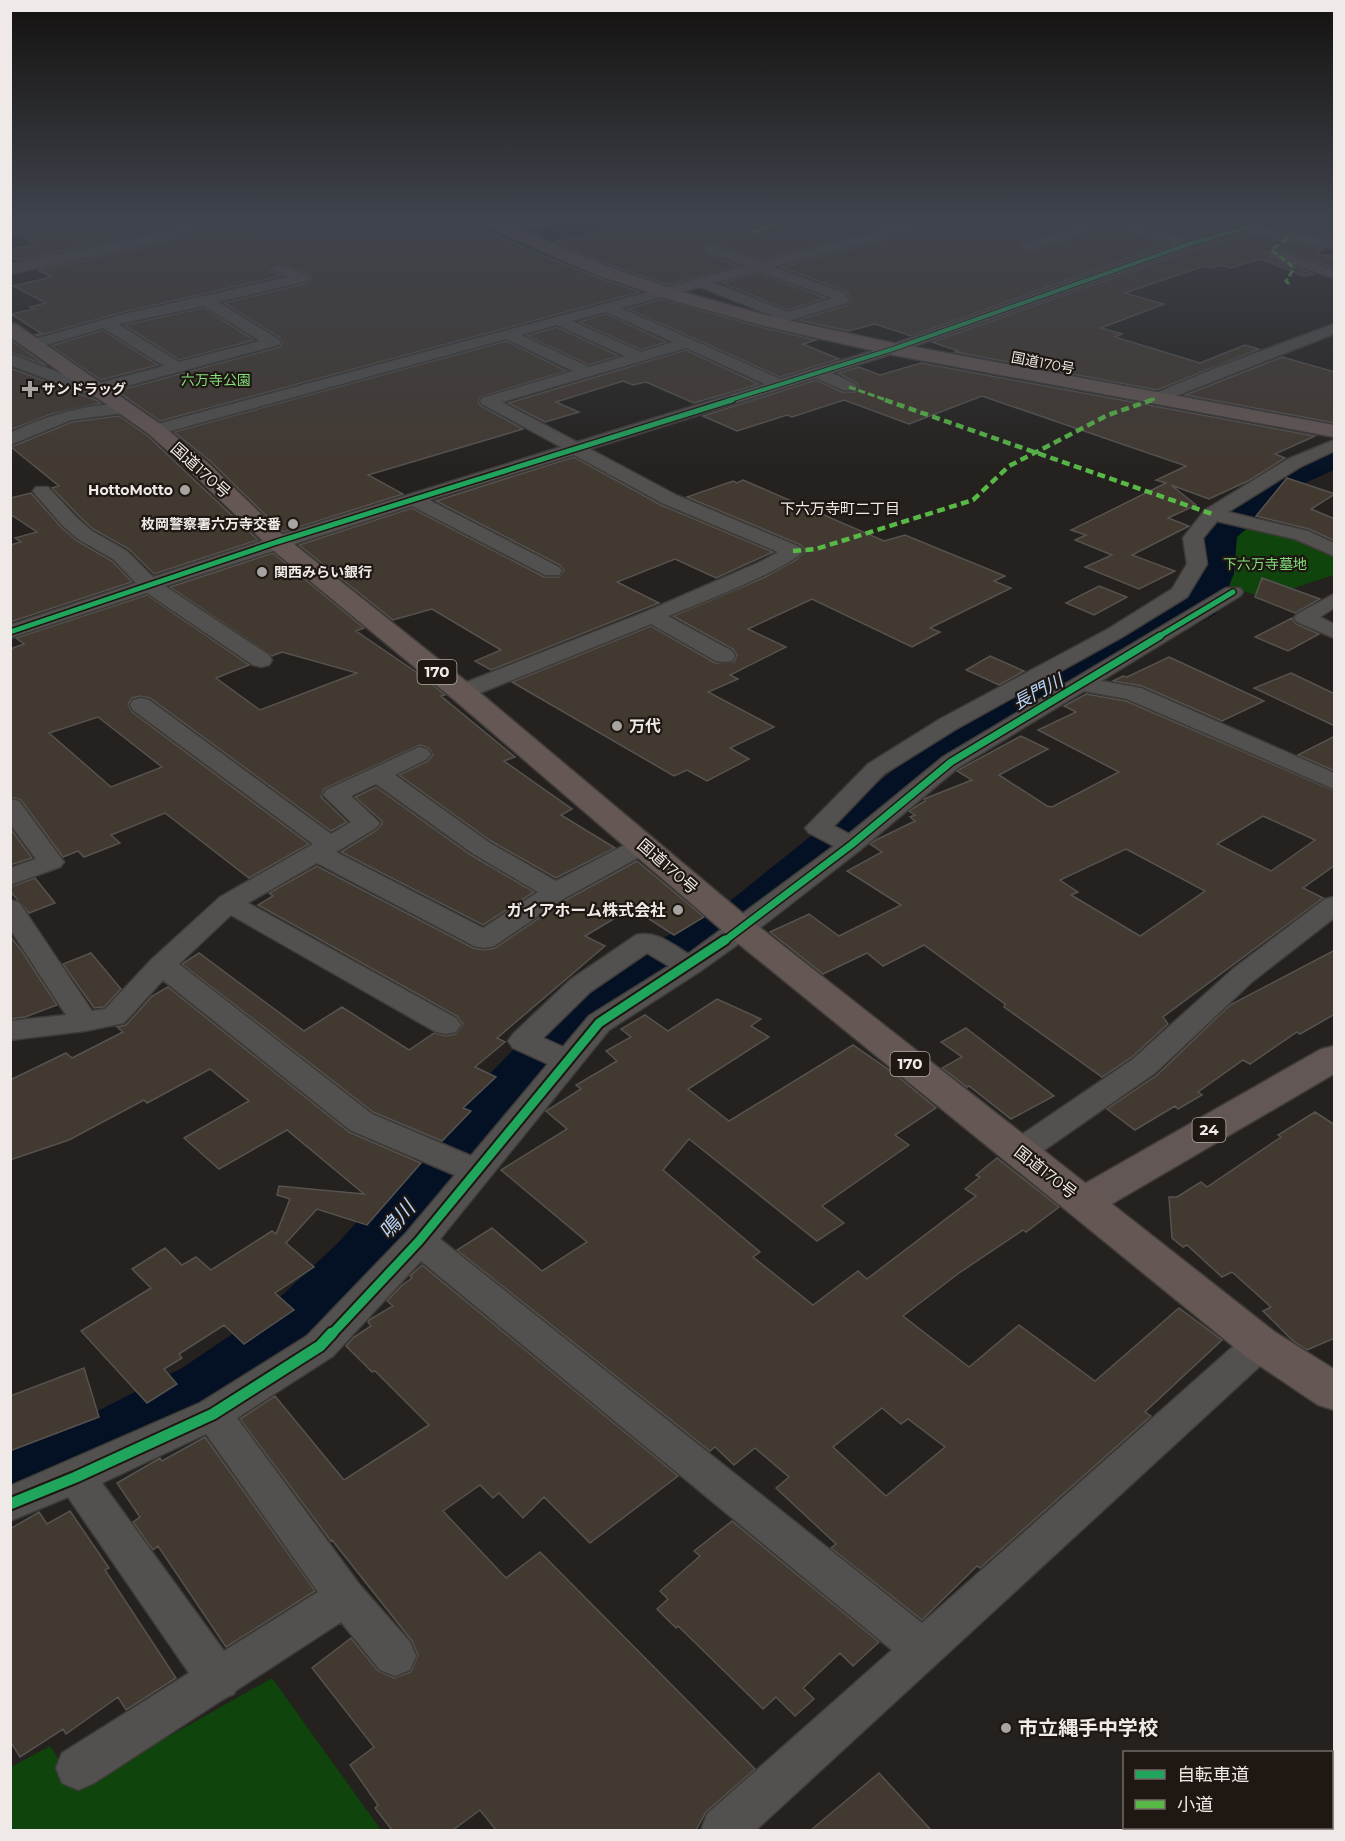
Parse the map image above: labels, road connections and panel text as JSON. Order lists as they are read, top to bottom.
{
  "streets": {
    "highway": ["国道170号", "170"],
    "main road": ["24"]
  },
  "crossings": [
    ["国道170号", "24"]
  ],
  "districts": ["下六万寺町二丁目"],
  "water": ["長門川", "鳴川"],
  "parks": ["六万寺公園", "下六万寺墓地"],
  "places": {
    "health": ["サンドラッグ"],
    "other": [
      "HottoMotto",
      "枚岡警察署六万寺交番",
      "関西みらい銀行",
      "万代",
      "ガイアホーム株式会社",
      "市立縄手中学校"
    ]
  },
  "legend": ["自転車道", "小道"]
}
